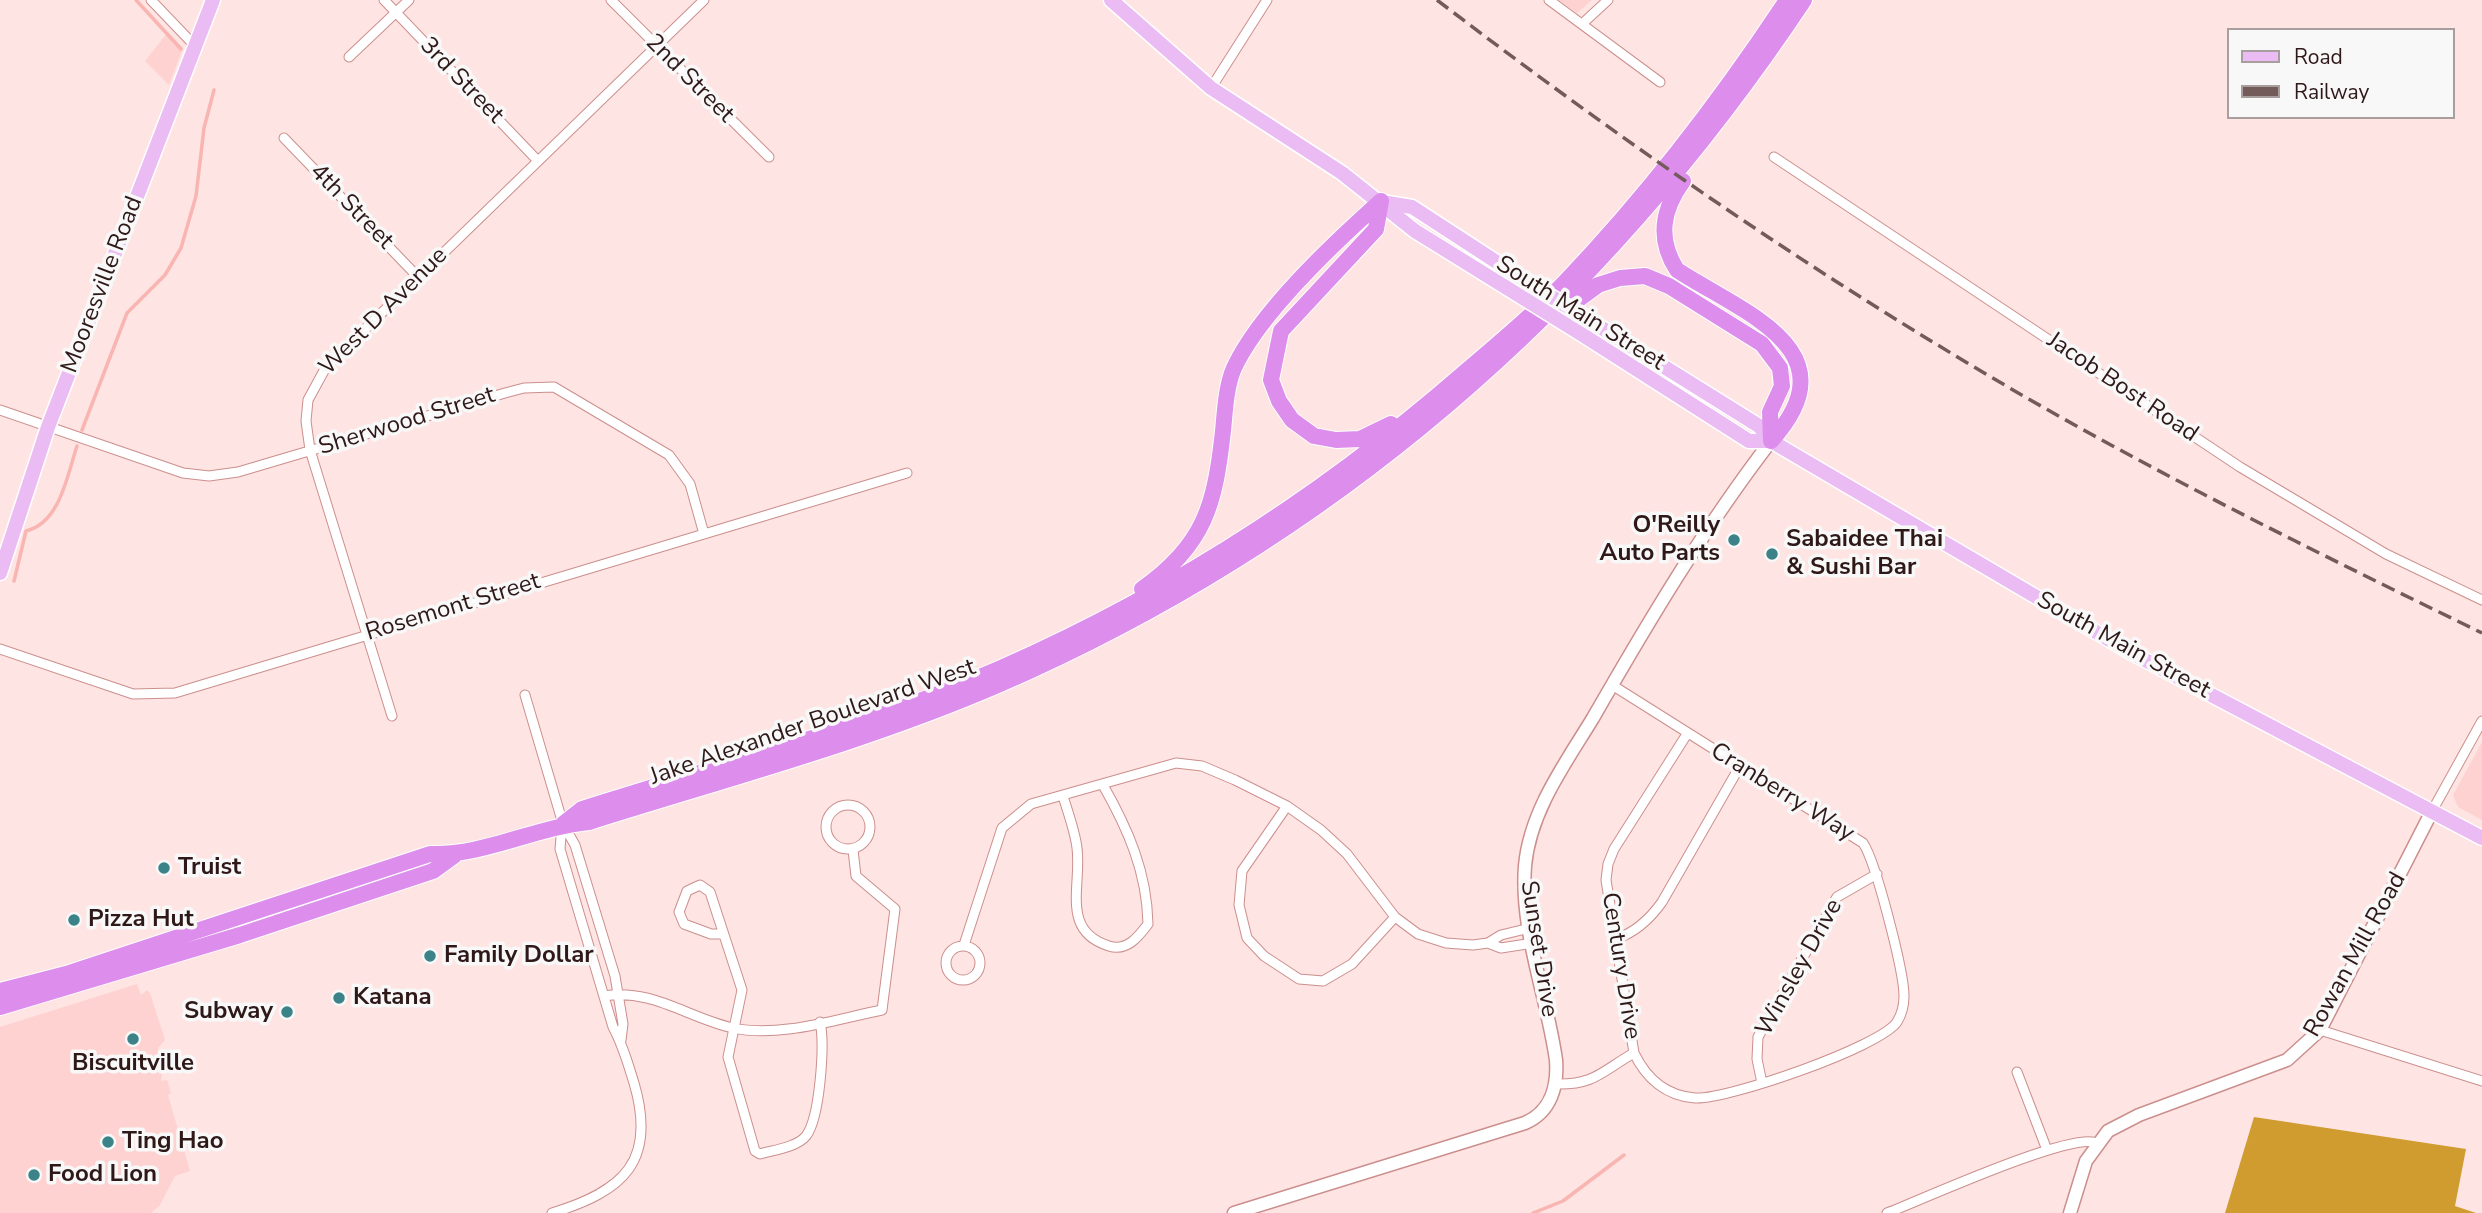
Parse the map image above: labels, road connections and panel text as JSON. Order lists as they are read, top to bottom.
{
  "streets": {
    "highway": ["Jake Alexander Boulevard West"],
    "main road": ["Mooresville Road", "South Main Street"],
    "street": [
      "2nd Street",
      "3rd Street",
      "4th Street",
      "West D Avenue",
      "Jacob Bost Road",
      "Sherwood Street",
      "Rosemont Street",
      "Cranberry Way",
      "Sunset Drive",
      "Rowan Mill Road",
      "Century Drive",
      "Winsley Drive"
    ]
  },
  "crossings": [
    ["2nd Street", "West D Avenue"],
    ["3rd Street", "West D Avenue"],
    ["4th Street", "West D Avenue"],
    ["Mooresville Road", "Sherwood Street"],
    ["West D Avenue", "Sherwood Street"],
    ["West D Avenue", "Rosemont Street"],
    ["South Main Street", "Sunset Drive"],
    ["South Main Street", "Rowan Mill Road"],
    ["Sherwood Street", "Rosemont Street"],
    ["Cranberry Way", "Sunset Drive"],
    ["Cranberry Way", "Century Drive"],
    ["Cranberry Way", "Winsley Drive"]
  ],
  "places": [
    "O'Reilly Auto Parts",
    "Sabaidee Thai & Sushi Bar",
    "Truist",
    "Pizza Hut",
    "Family Dollar",
    "Katana",
    "Subway",
    "Biscuitville",
    "Ting Hao",
    "Food Lion"
  ],
  "legend": ["Road", "Railway"]
}
